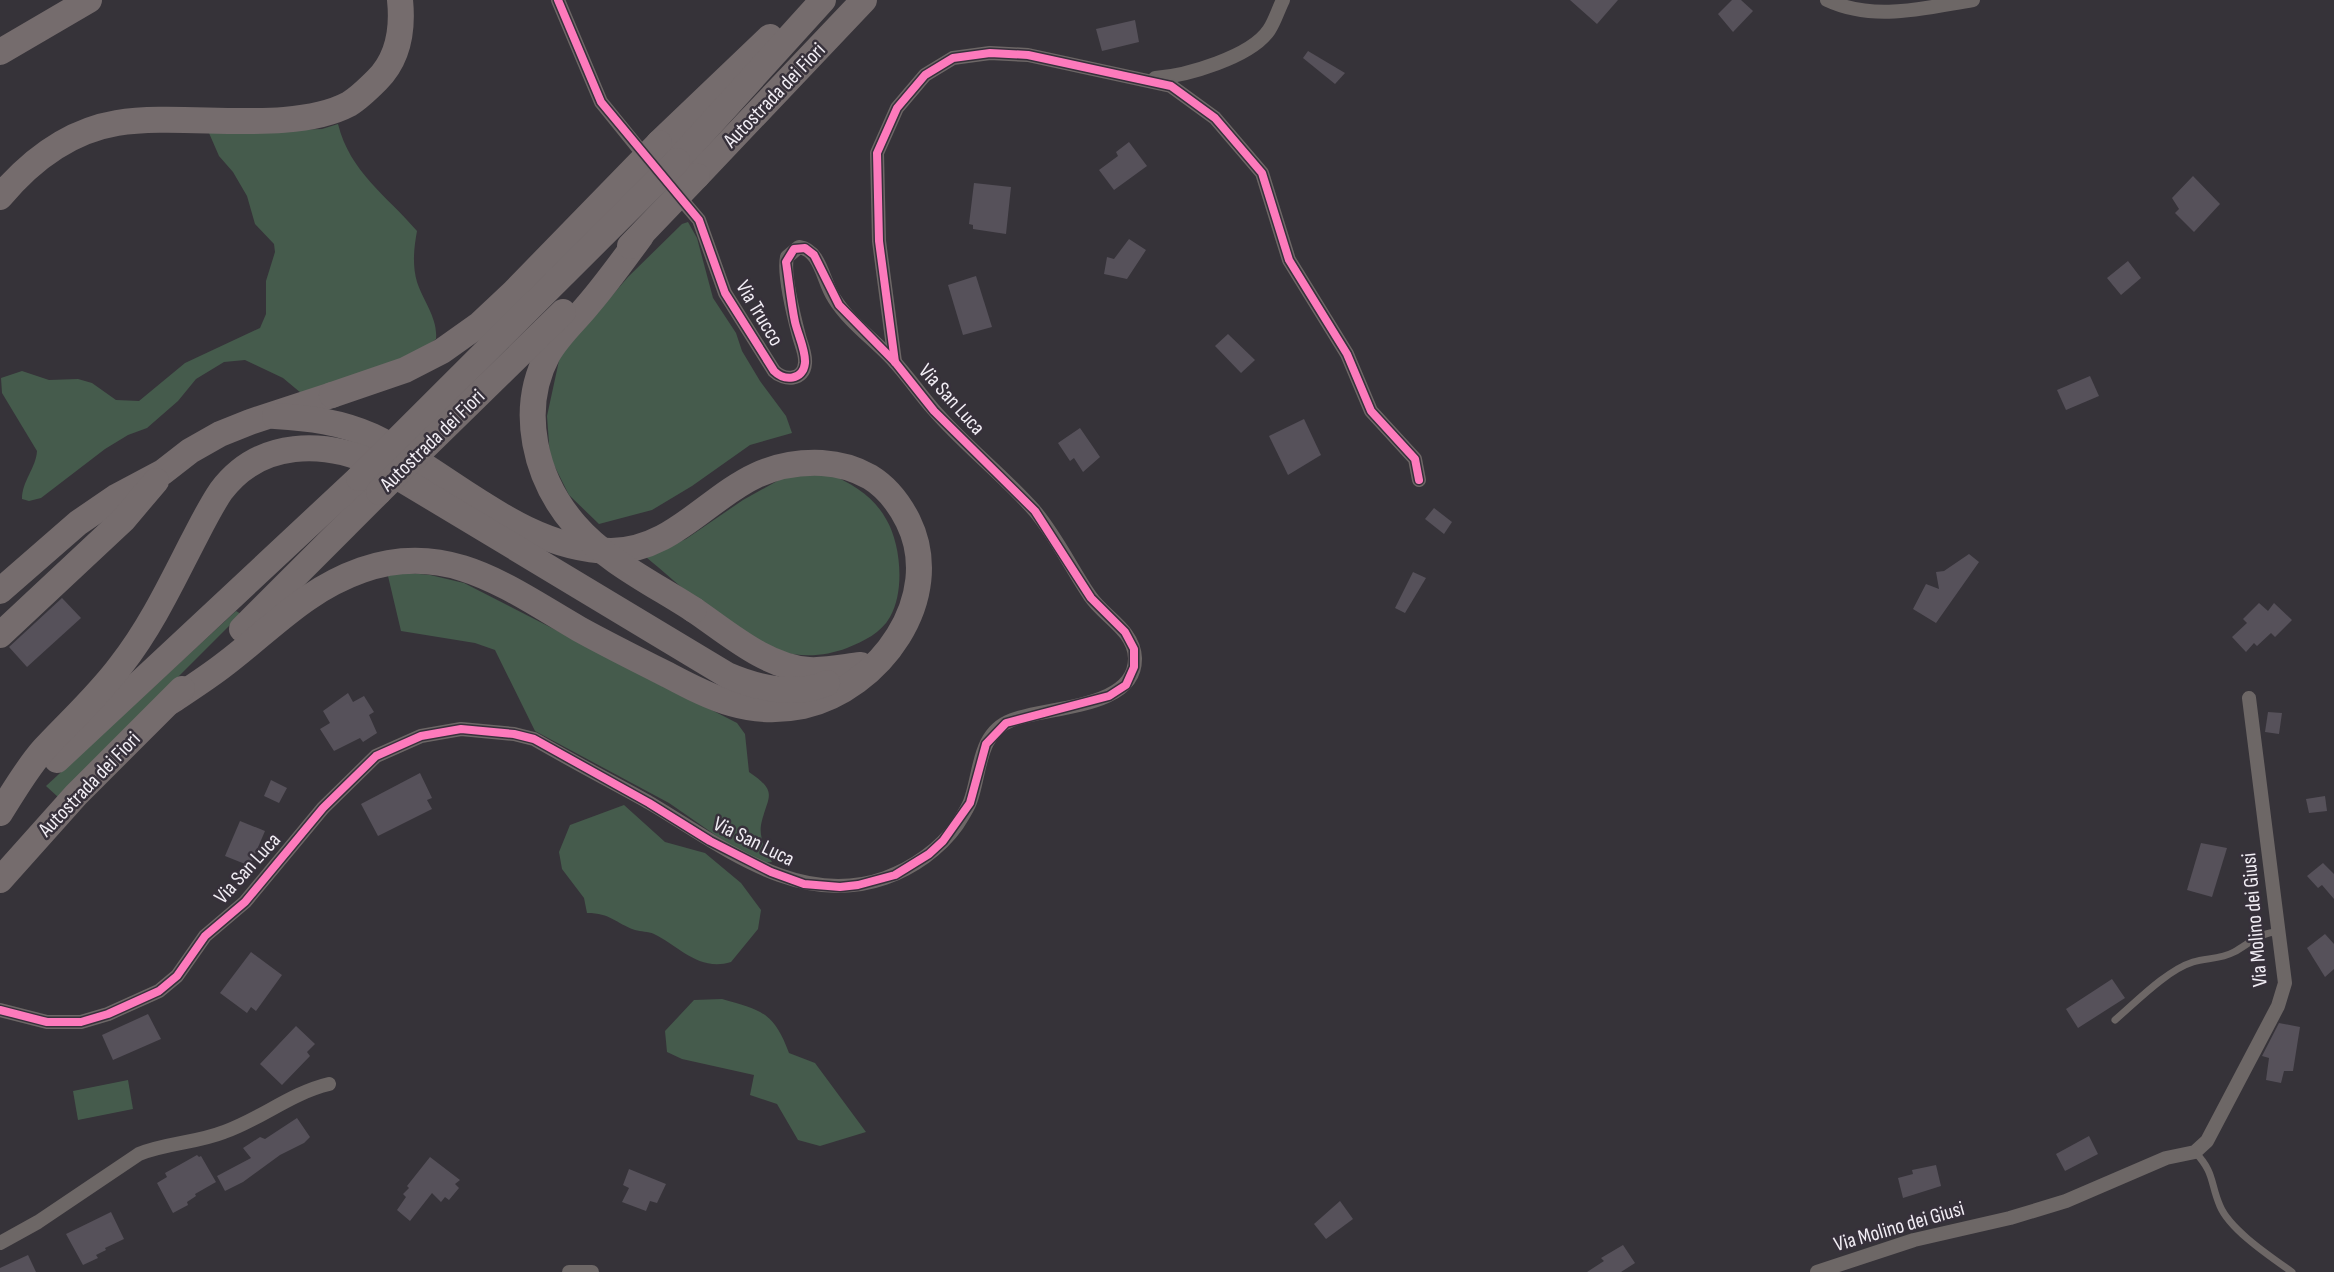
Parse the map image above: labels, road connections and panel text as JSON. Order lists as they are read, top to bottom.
{
  "streets": {
    "highway": ["Autostrada dei Fiori"],
    "street": ["Via Trucco", "Via San Luca", "Via Molino dei Giusi"]
  },
  "crossings": [
    ["Via Trucco", "Via San Luca"]
  ]
}
